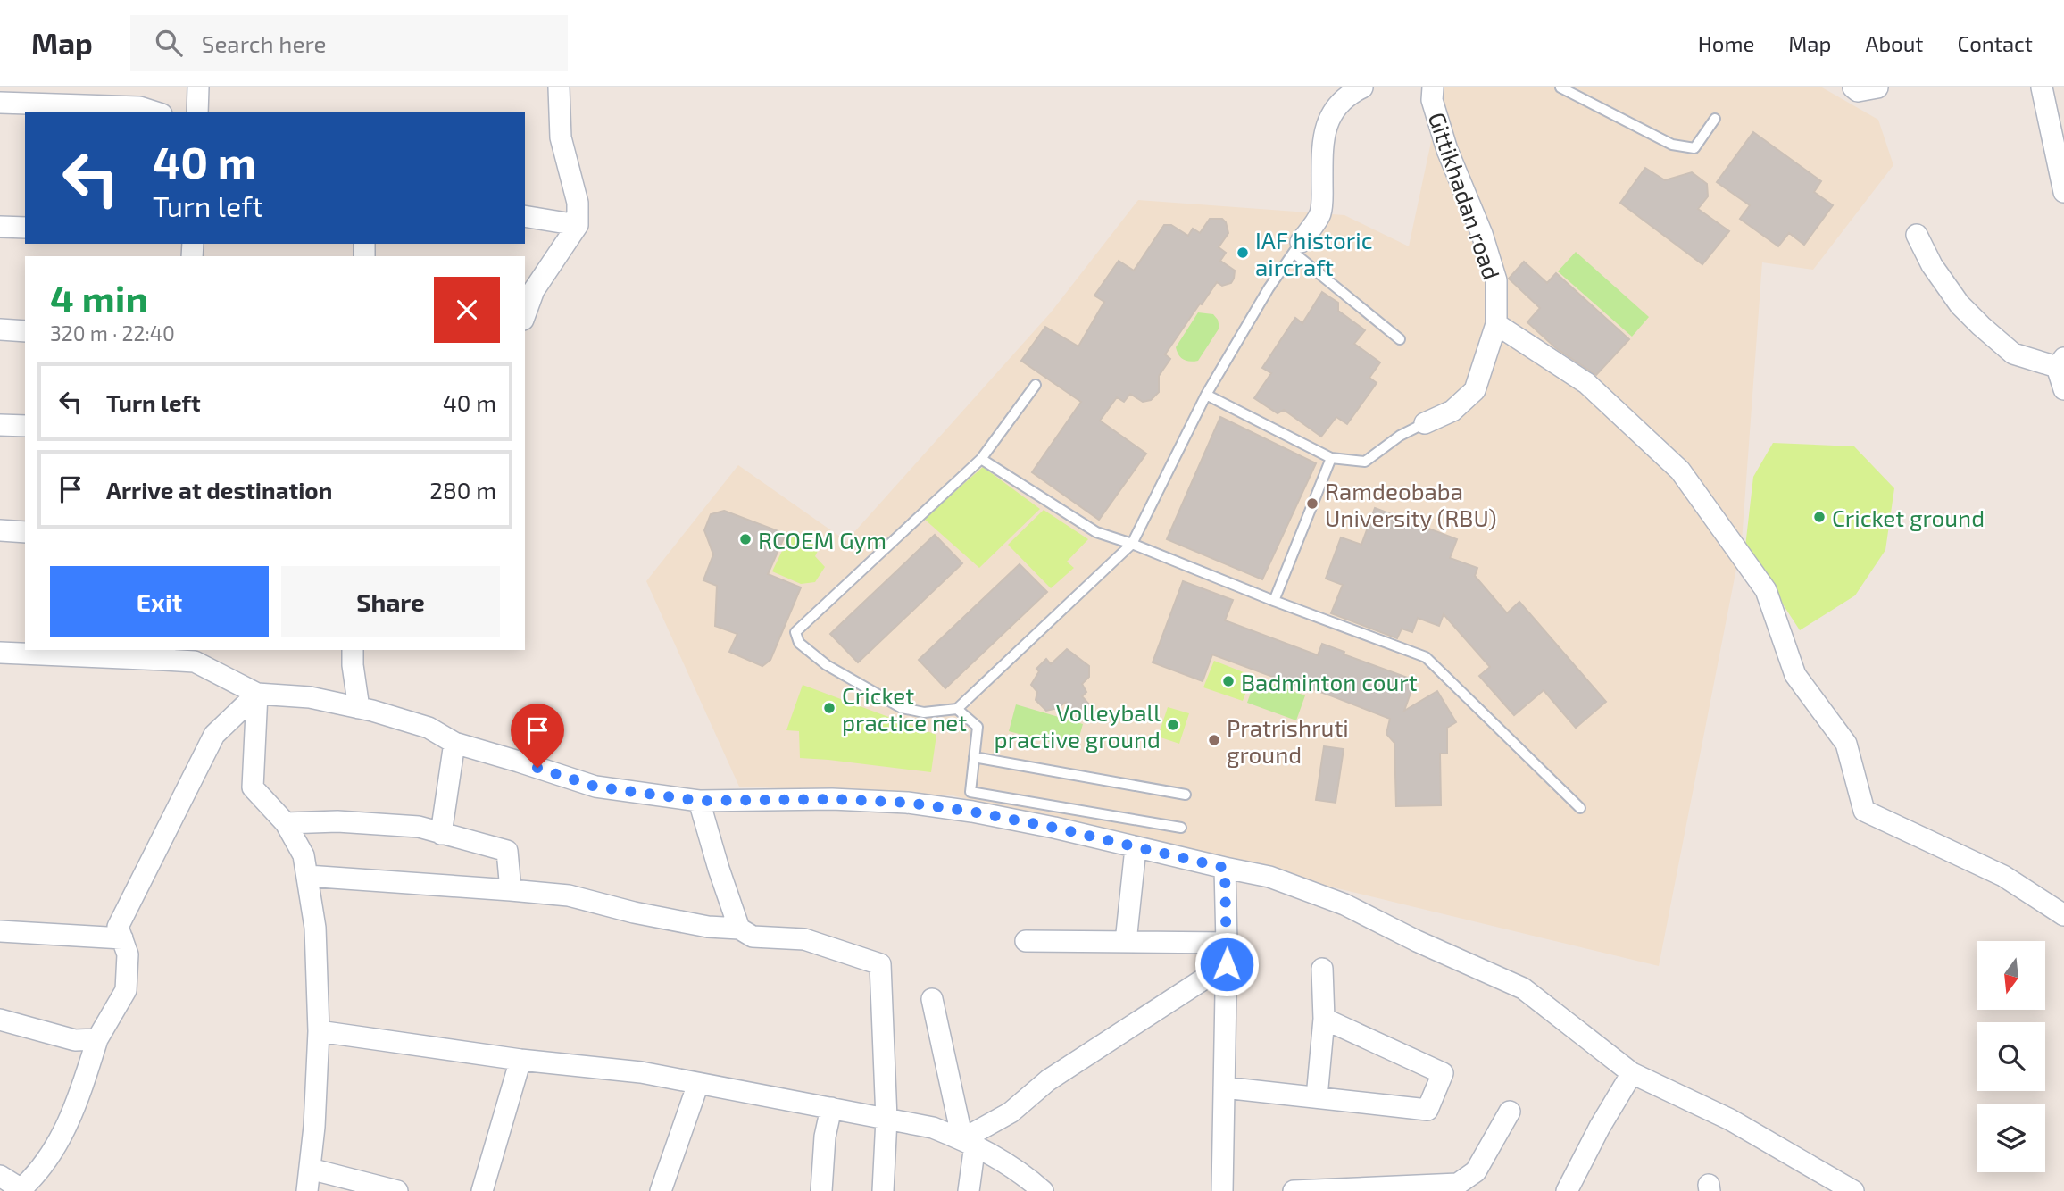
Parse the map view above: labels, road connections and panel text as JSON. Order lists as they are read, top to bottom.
{
  "streets": {
    "street": ["Gittikhadan road"]
  },
  "places": [
    "IAF historic aircraft",
    "Ramdeobaba University (RBU)",
    "Cricket ground",
    "RCOEM Gym",
    "Badminton court",
    "Cricket practice net",
    "Volleyball practive ground",
    "Pratrishruti ground"
  ],
  "north": "bottom",
  "page": {
    "header": "Map",
    "search": "Search here",
    "nav": [
      "Home",
      "Map",
      "About",
      "Contact"
    ],
    "turn": ["40 m", "Turn left"],
    "heading": ["4 min", "320 m · 22:40"],
    "list": [
      {
        "name": "Turn left",
        "value": "40 m"
      },
      {
        "name": "Arrive at destination",
        "value": "280 m"
      }
    ],
    "buttons": ["Exit", "Share"]
  }
}
